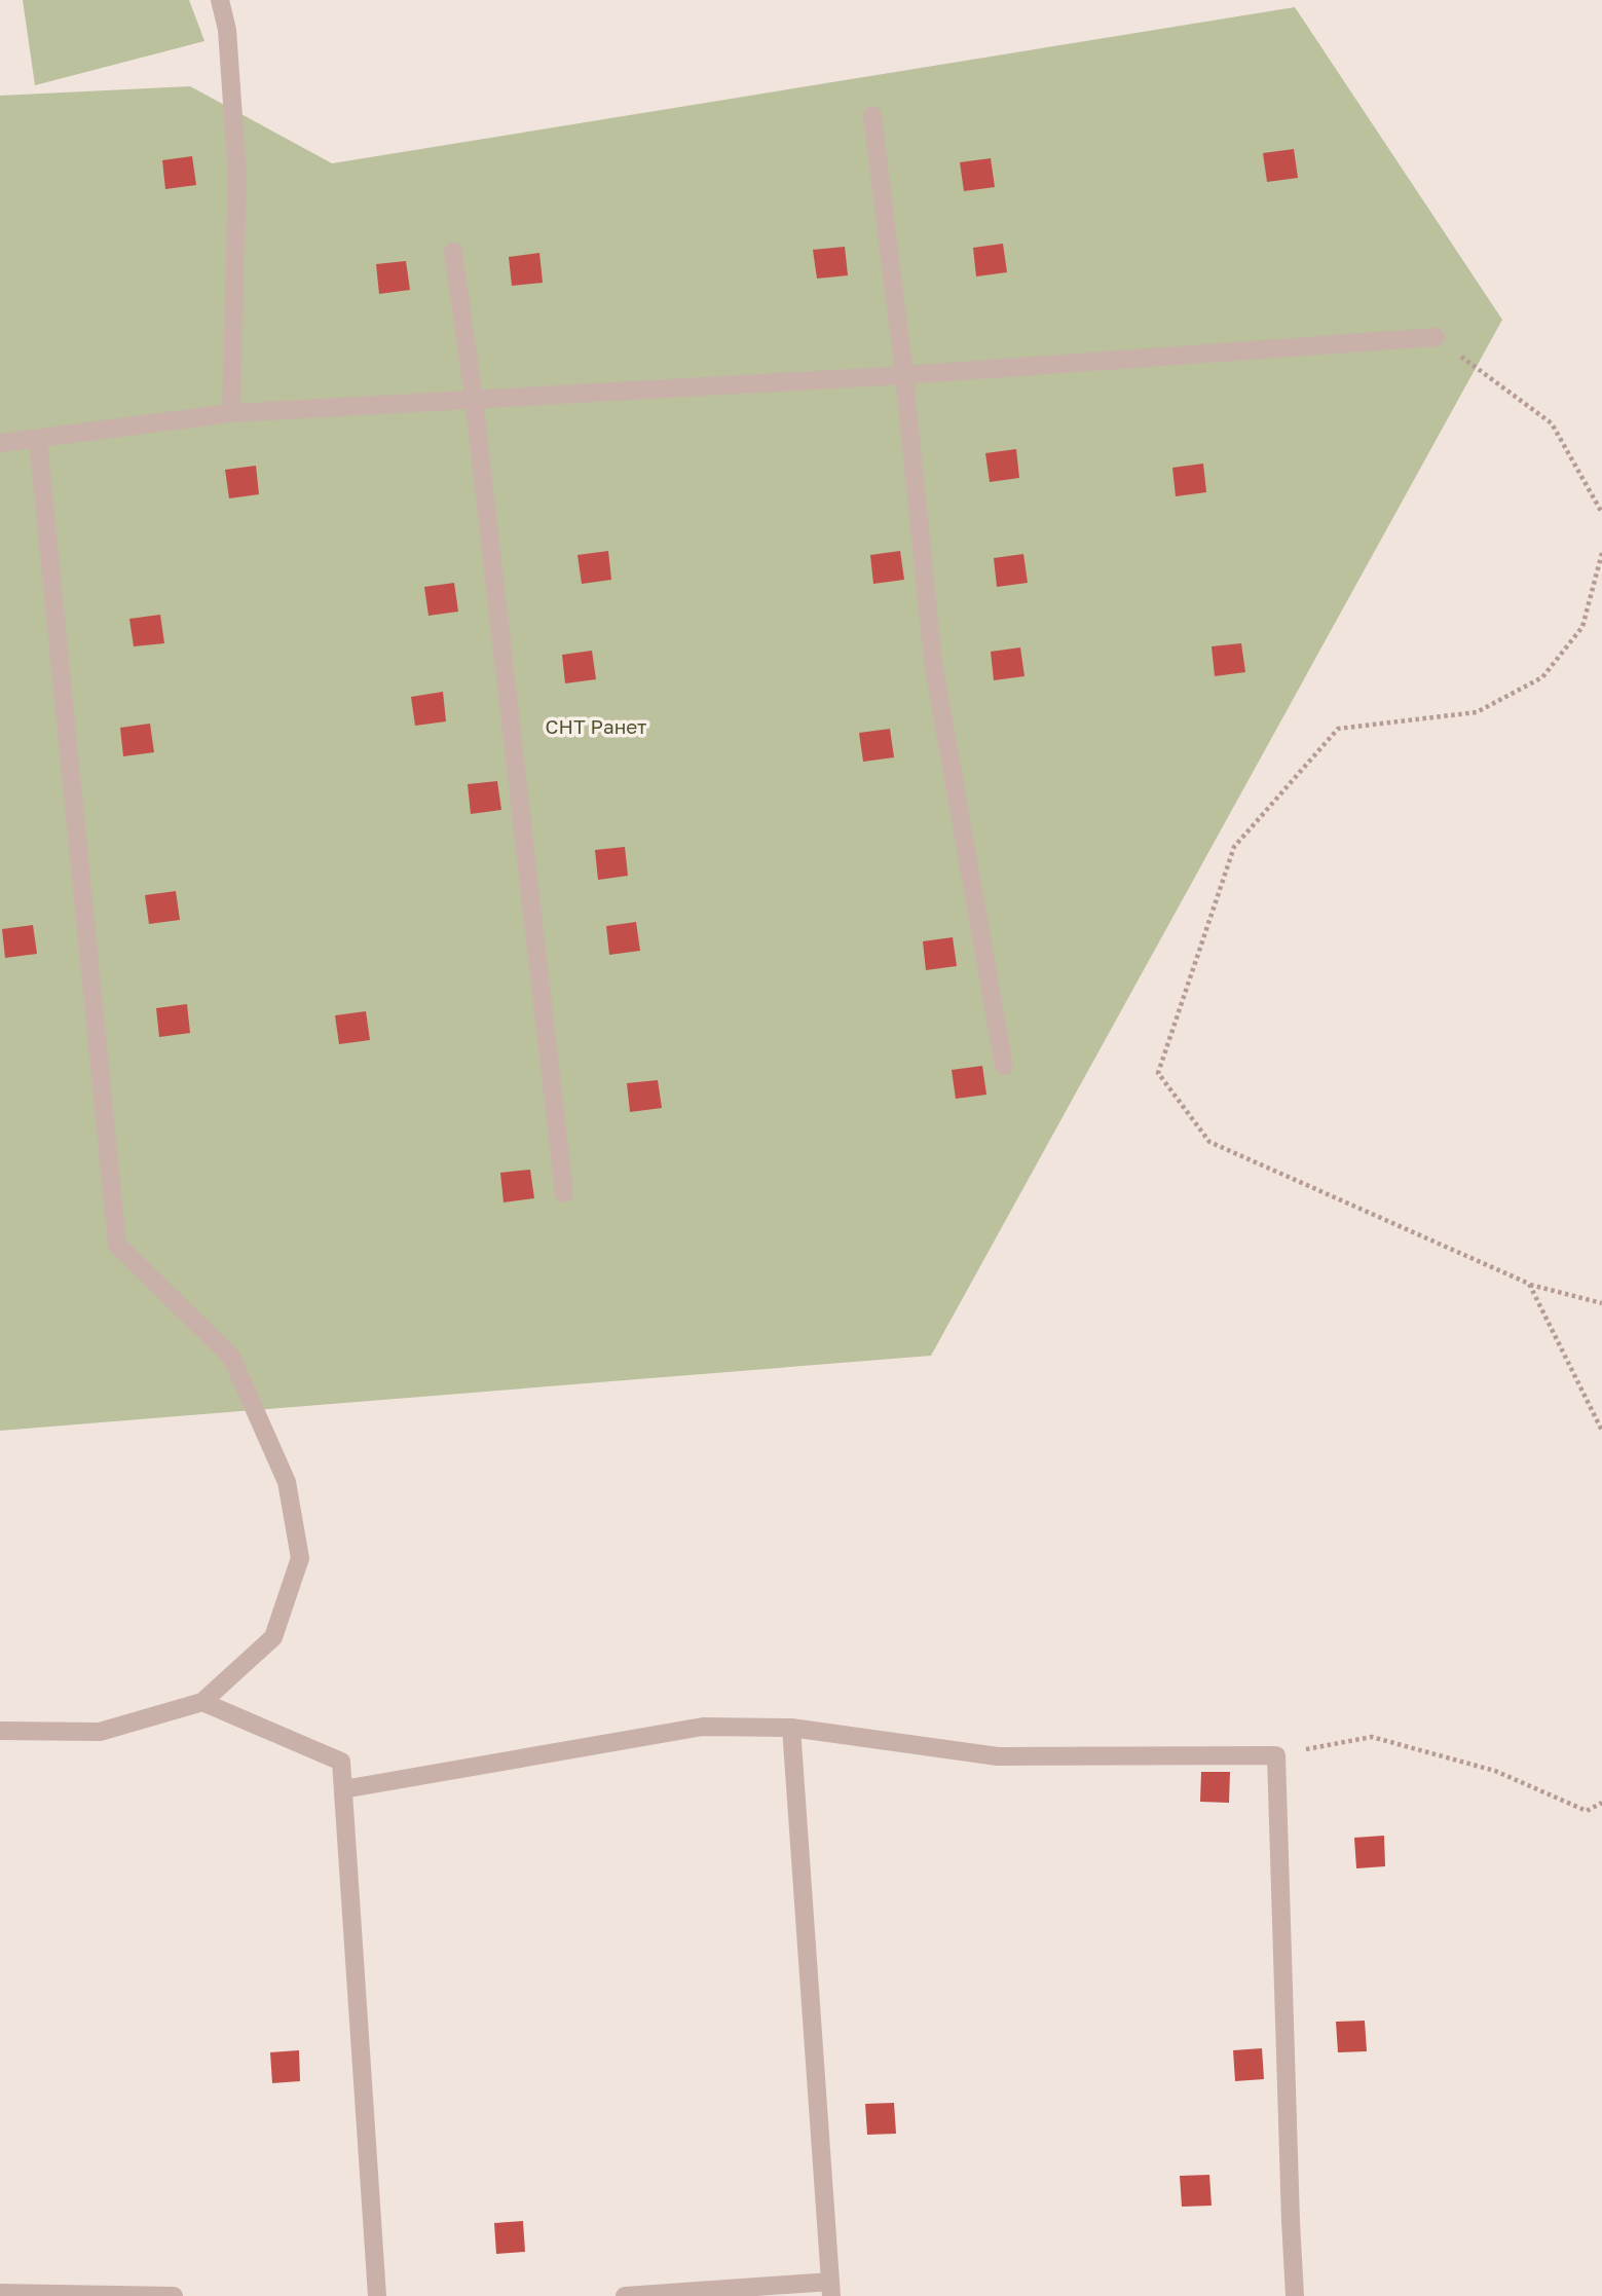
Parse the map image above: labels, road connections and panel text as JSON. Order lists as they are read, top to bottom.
{
  "parks": ["СНТ Ранет"]
}
